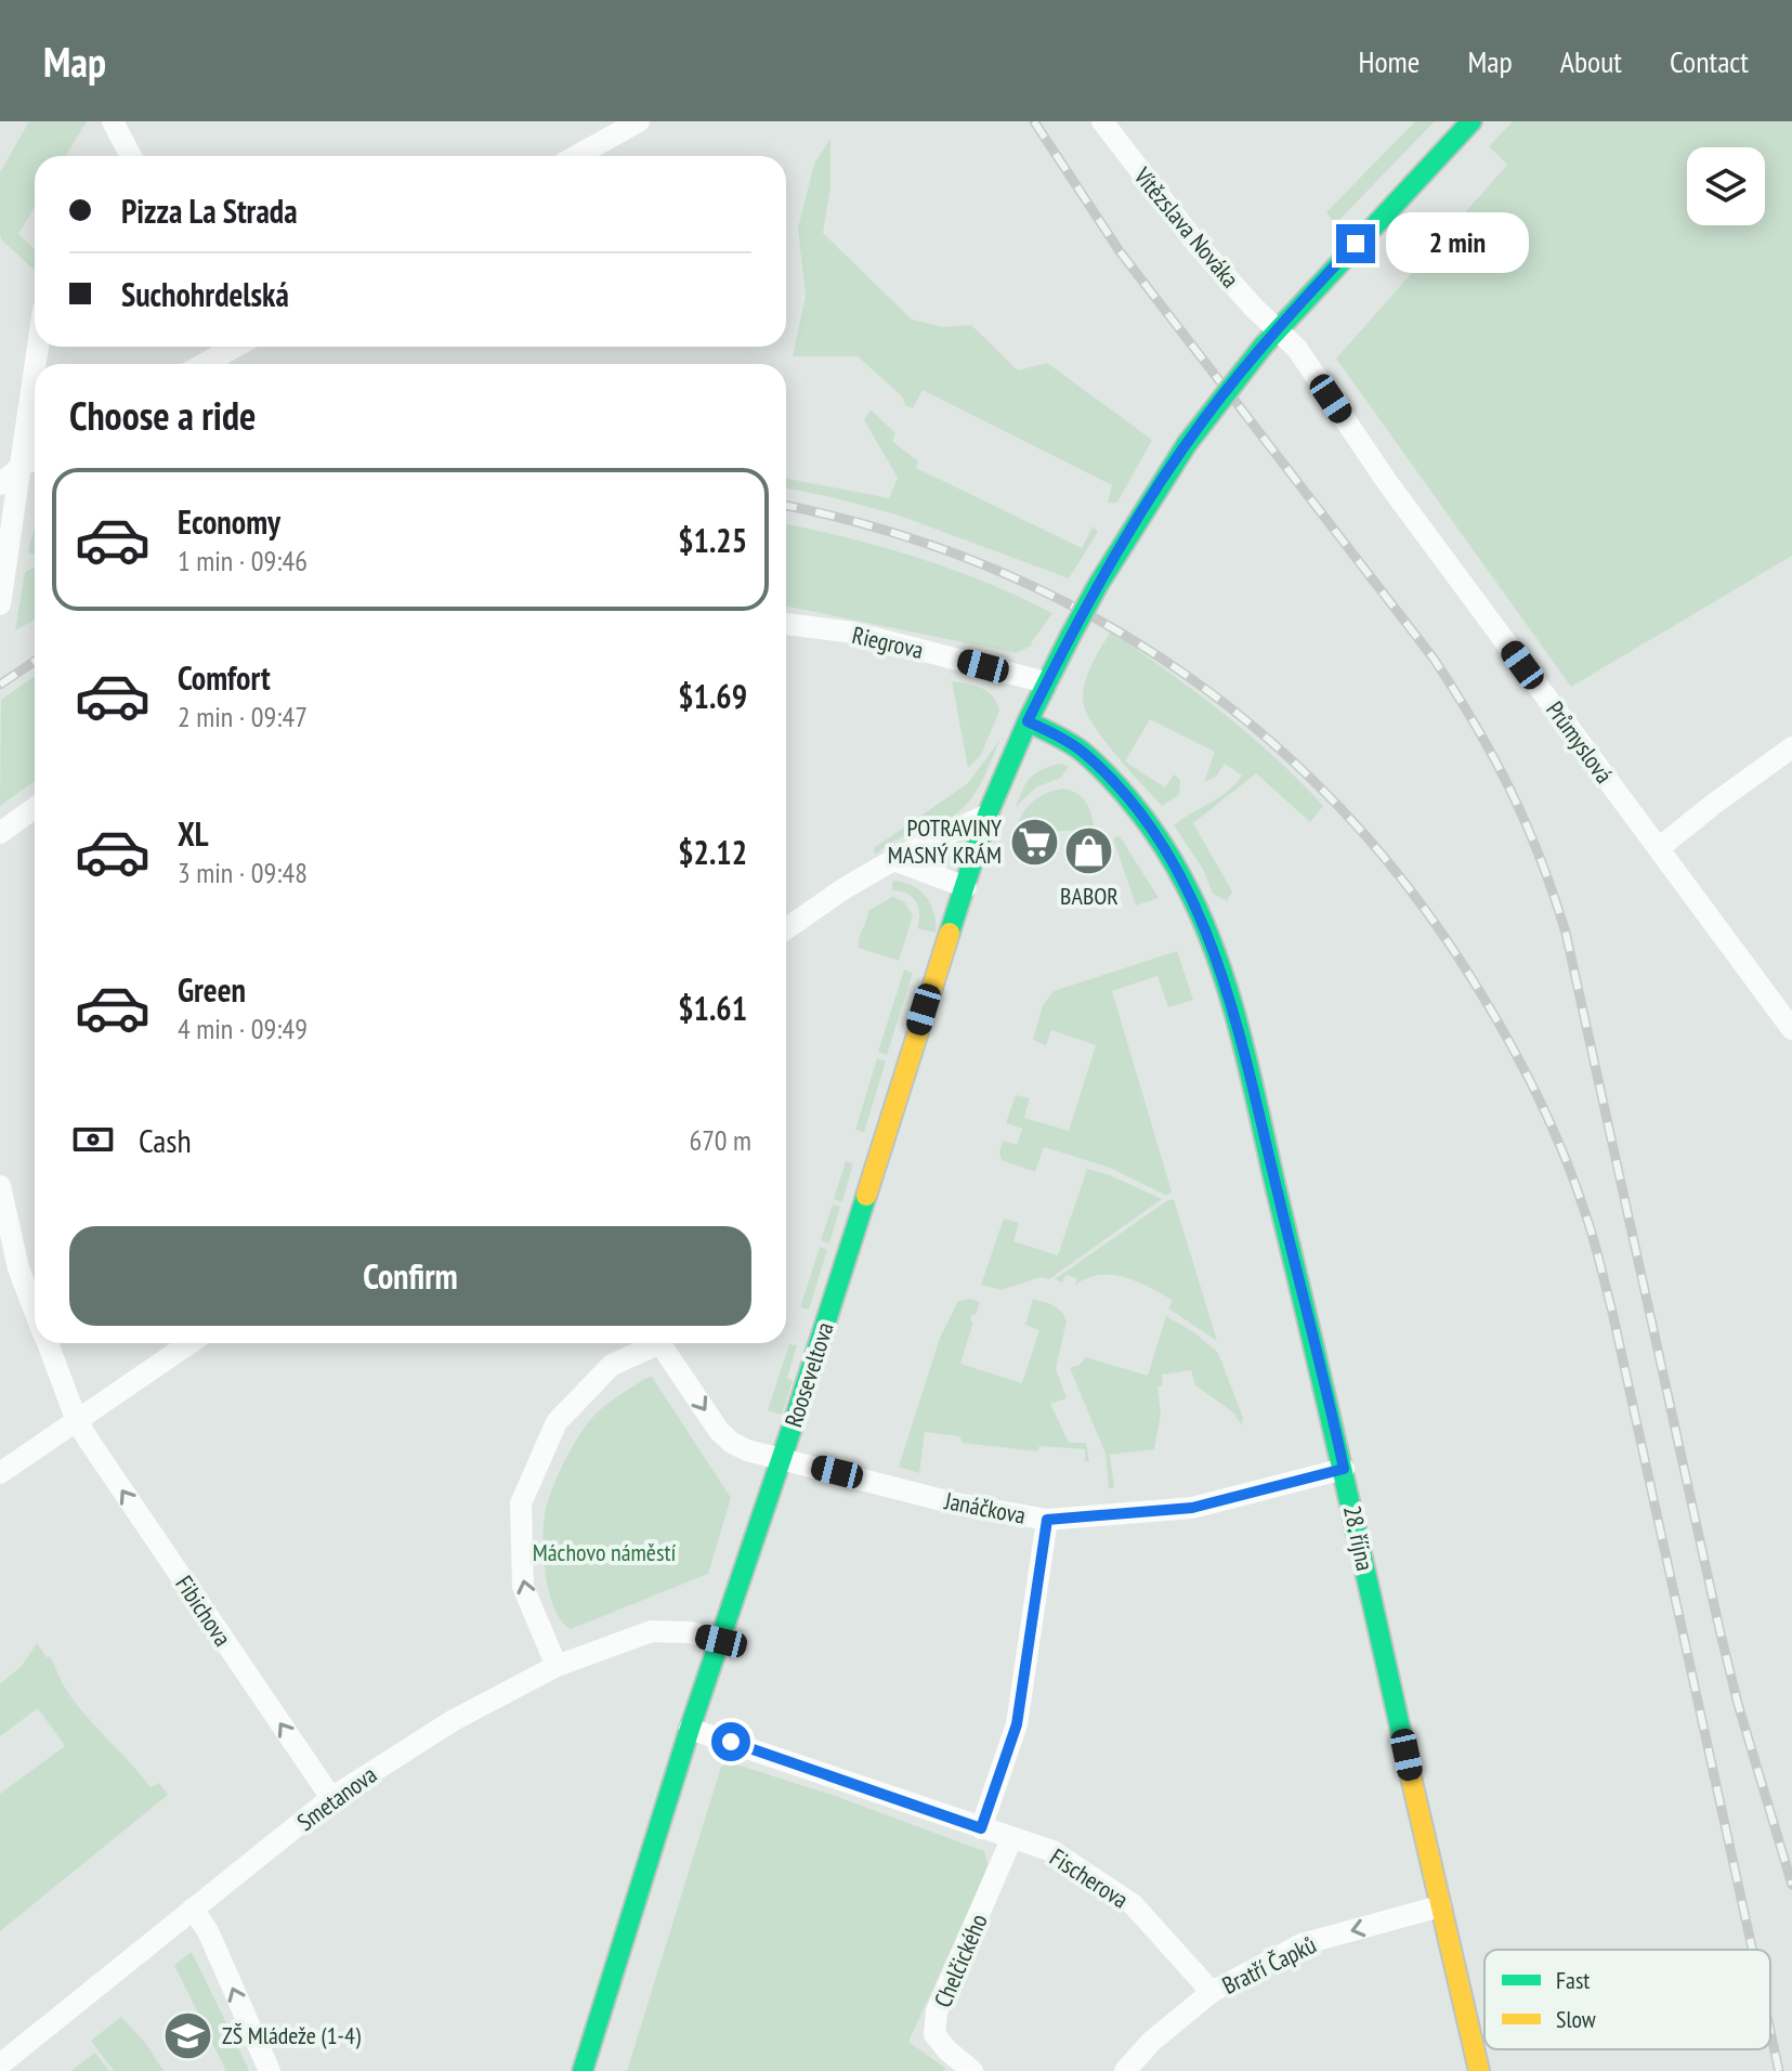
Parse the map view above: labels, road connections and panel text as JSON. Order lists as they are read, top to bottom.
{
  "streets": {
    "main road": ["Rooseveltova", "28. října"],
    "street": [
      "Vítězslava Nováka",
      "Riegrova",
      "Průmyslová",
      "Janáčkova",
      "Fibichova",
      "Smetanova",
      "Fischerova",
      "Chelčického",
      "Bratří Čapků"
    ]
  },
  "crossings": [
    ["Vítězslava Nováka", "Průmyslová"],
    ["Vítězslava Nováka", "Rooseveltova"],
    ["Riegrova", "Rooseveltova"],
    ["Průmyslová", "Rooseveltova"],
    ["Rooseveltova", "Janáčkova"],
    ["Rooseveltova", "28. října"],
    ["Rooseveltova", "Smetanova"],
    ["Rooseveltova", "Fischerova"],
    ["Janáčkova", "28. října"],
    ["28. října", "Bratří Čapků"],
    ["Fibichova", "Smetanova"],
    ["Fischerova", "Chelčického"],
    ["Fischerova", "Bratří Čapků"]
  ],
  "one_way": ["Fibichova", "Bratří Čapků"],
  "parks": ["Máchovo náměstí"],
  "places": {
    "supermarket": ["POTRAVINY MASNÝ KRÁM"],
    "shop": ["BABOR"],
    "school or university": ["ZŠ Mládeže (1-4)"]
  },
  "legend": ["Fast", "Slow"],
  "page": {
    "header": "Map",
    "nav": [
      "Home",
      "Map",
      "About",
      "Contact"
    ],
    "banner": ["Pizza La Strada", "Suchohrdelská"],
    "bubble": "2 min",
    "heading": "Choose a ride",
    "list": [
      {
        "name": "Economy",
        "note": "1 min · 09:46",
        "value": "$1.25"
      },
      {
        "name": "Comfort",
        "note": "2 min · 09:47",
        "value": "$1.69"
      },
      {
        "name": "XL",
        "note": "3 min · 09:48",
        "value": "$2.12"
      },
      {
        "name": "Green",
        "note": "4 min · 09:49",
        "value": "$1.61"
      }
    ],
    "pay": ["Cash", "670 m"],
    "buttons": "Confirm"
  }
}
